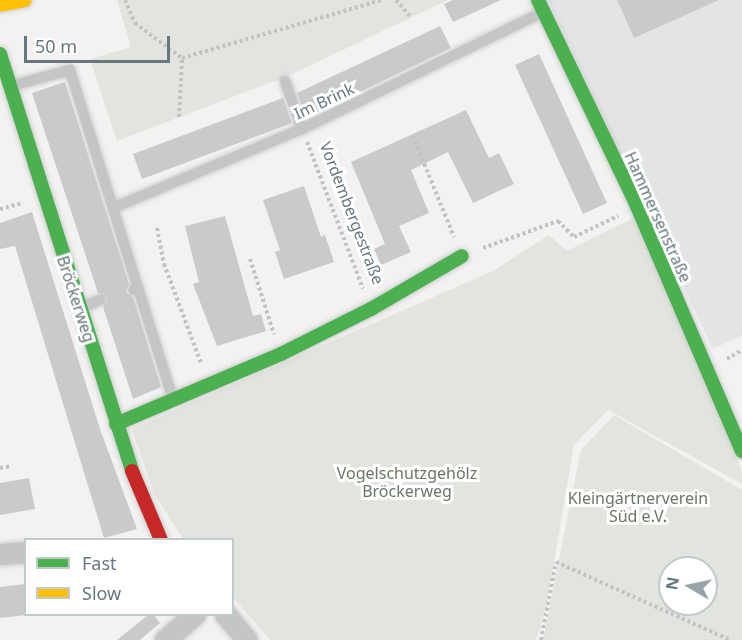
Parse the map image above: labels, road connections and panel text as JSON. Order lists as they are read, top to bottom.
{
  "streets": {
    "street": ["Vordembergestraße", "Hammersenstraße", "Bröckerweg"],
    "lane": ["Im Brink"]
  },
  "crossings": [
    ["Im Brink", "Vordembergestraße"],
    ["Im Brink", "Hammersenstraße"],
    ["Vordembergestraße", "Bröckerweg"]
  ],
  "parks": ["Vogelschutzgehölz Bröckerweg", "Kleingärtnerverein Süd e.V."],
  "legend": ["Fast", "Slow"],
  "scale_bar": "50 m",
  "north": "left"
}
